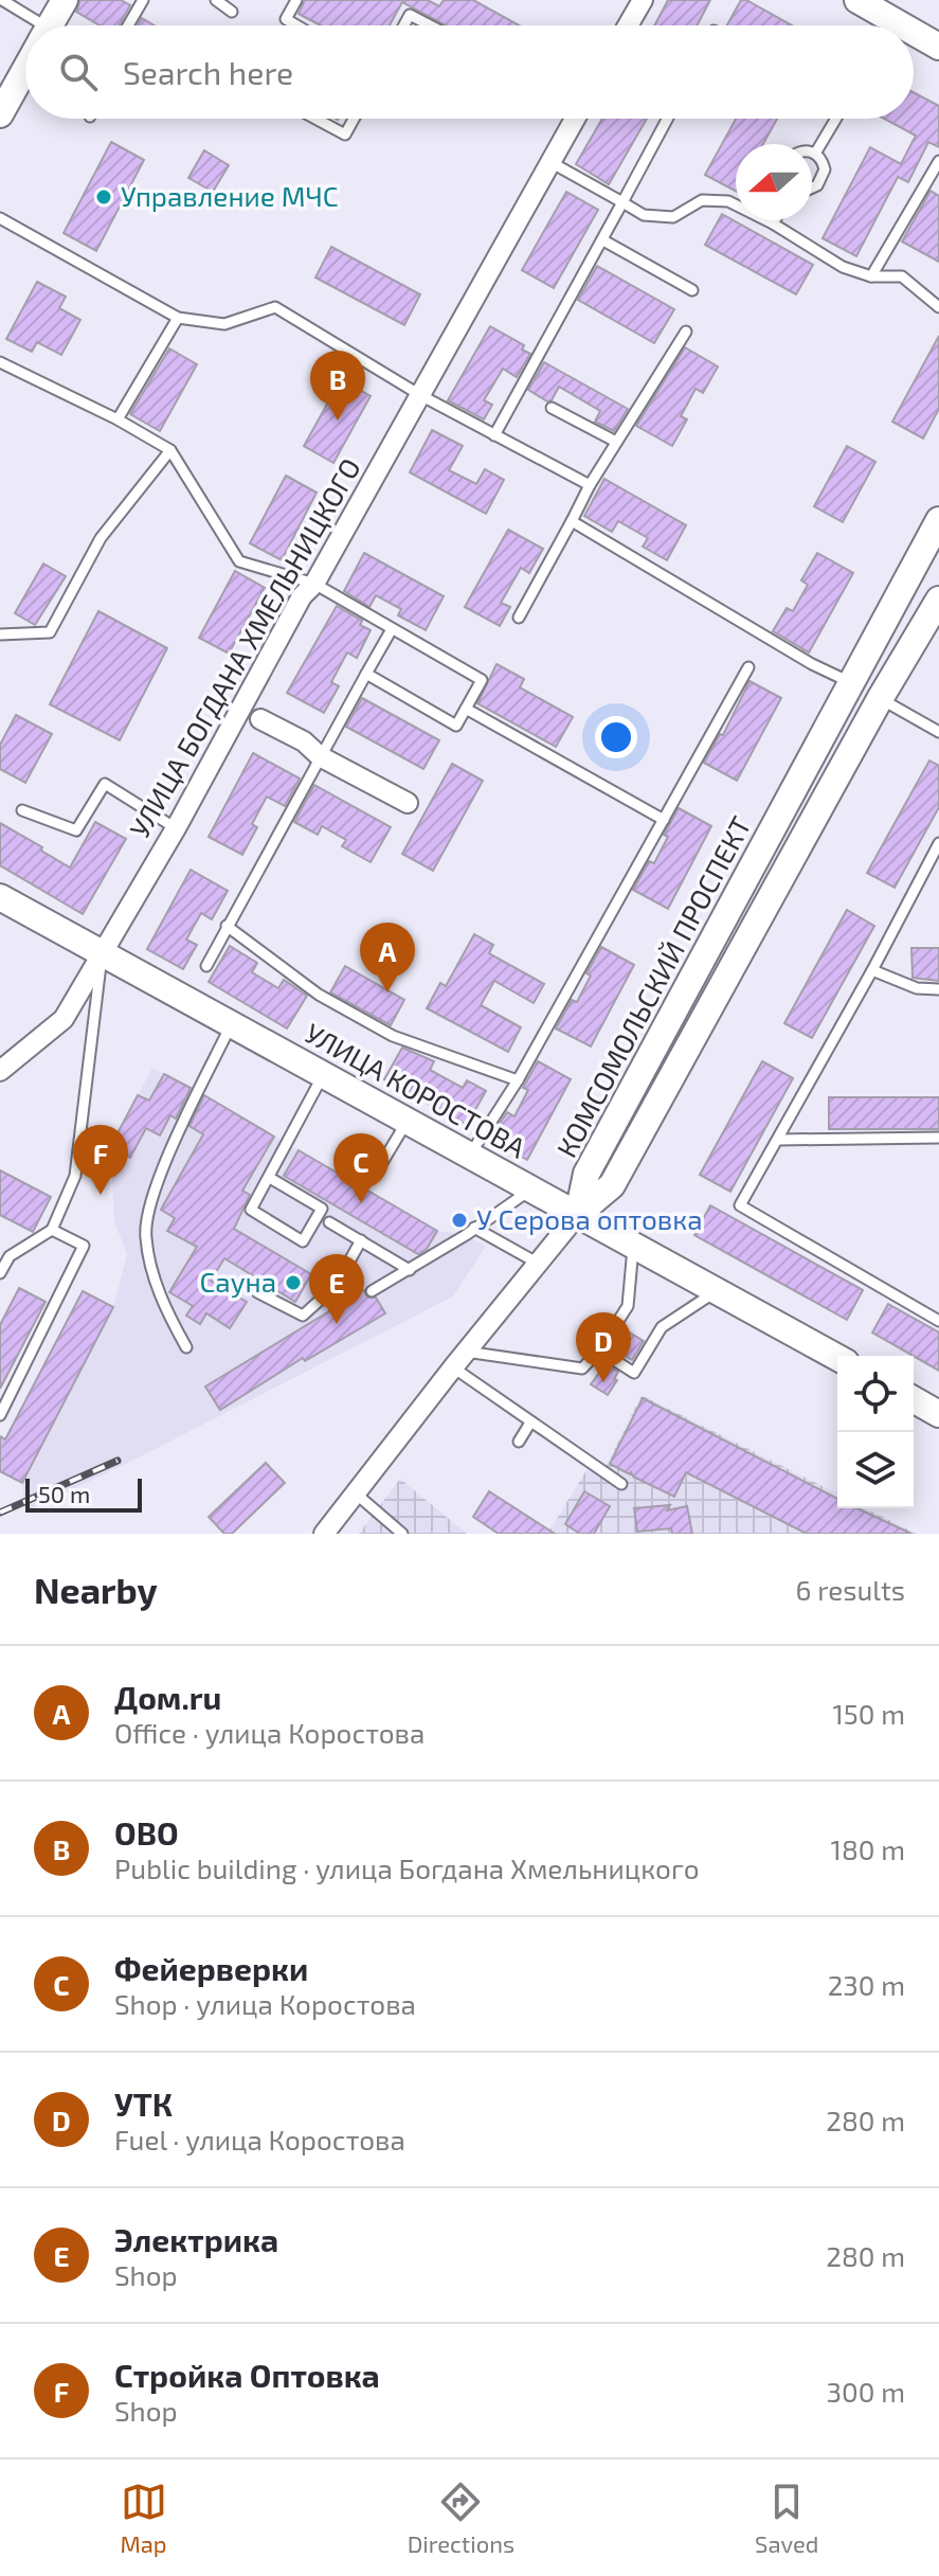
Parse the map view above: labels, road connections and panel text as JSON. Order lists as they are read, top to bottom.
{
  "streets": {
    "main road": ["КОМСОМОЛЬСКИЙ ПРОСПЕКТ", "УЛИЦА КОРОСТОВА"],
    "street": ["УЛИЦА БОГДАНА ХМЕЛЬНИЦКОГО"]
  },
  "crossings": [
    ["УЛИЦА БОГДАНА ХМЕЛЬНИЦКОГО", "УЛИЦА КОРОСТОВА"],
    ["КОМСОМОЛЬСКИЙ ПРОСПЕКТ", "УЛИЦА КОРОСТОВА"]
  ],
  "places": ["Управление МЧС", "У Серова оптовка", "Сауна"],
  "scale_bar": "50 m",
  "north": "left",
  "page": {
    "search": "Search here",
    "pins": [
      "B",
      "A",
      "F",
      "C",
      "E",
      "D"
    ],
    "scale": "50 m",
    "heading": ["Nearby", "6 results"],
    "list": [
      {
        "mark": "A",
        "name": "Дом.ru",
        "note": "Office · улица Коростова",
        "value": "150 m"
      },
      {
        "mark": "B",
        "name": "ОВО",
        "note": "Public building · улица Богдана Хмельницкого",
        "value": "180 m"
      },
      {
        "mark": "C",
        "name": "Фейерверки",
        "note": "Shop · улица Коростова",
        "value": "230 m"
      },
      {
        "mark": "D",
        "name": "УТК",
        "note": "Fuel · улица Коростова",
        "value": "280 m"
      },
      {
        "mark": "E",
        "name": "Электрика",
        "note": "Shop",
        "value": "280 m"
      },
      {
        "mark": "F",
        "name": "Стройка Оптовка",
        "note": "Shop",
        "value": "300 m"
      }
    ],
    "nav": ["Map", "Directions", "Saved"]
  }
}
